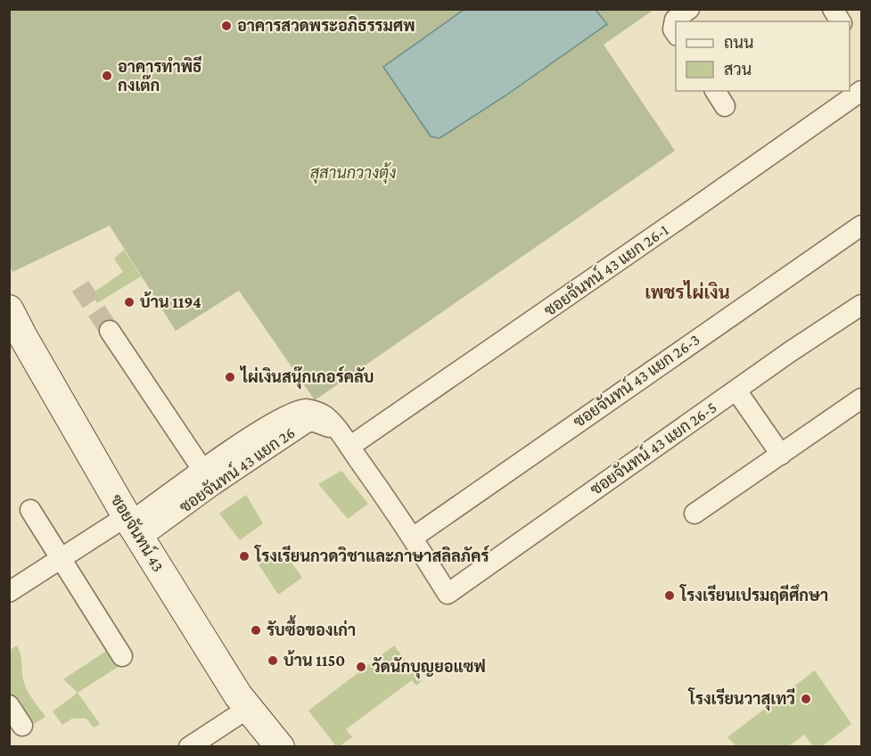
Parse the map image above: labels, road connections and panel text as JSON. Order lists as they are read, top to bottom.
{
  "streets": {
    "street": [
      "ซอยจันทน์ 43 แยก 26-1",
      "ซอยจันทน์ 43 แยก 26-3",
      "ซอยจันทน์ 43 แยก 26-5",
      "ซอยจันทน์ 43 แยก 26",
      "ซอยจันทน์ 43"
    ]
  },
  "crossings": [
    ["ซอยจันทน์ 43 แยก 26-1", "ซอยจันทน์ 43 แยก 26"],
    ["ซอยจันทน์ 43 แยก 26-3", "ซอยจันทน์ 43 แยก 26-5"],
    ["ซอยจันทน์ 43 แยก 26", "ซอยจันทน์ 43"]
  ],
  "districts": ["เพชรไผ่เงิน"],
  "parks": ["สุสานกวางตุ้ง"],
  "places": [
    "อาคารสวดพระอภิธรรมศพ",
    "อาคารทำพิธี กงเต๊ก",
    "บ้าน 1194",
    "ไผ่เงินสนุ๊กเกอร์คลับ",
    "โรงเรียนกวดวิชาและภาษาสลิลภัคร์",
    "โรงเรียนเปรมฤดีศึกษา",
    "รับซื้อของเก่า",
    "บ้าน 1150",
    "วัดนักบุญยอแซฟ",
    "โรงเรียนวาสุเทวี"
  ],
  "legend": ["ถนน", "สวน"]
}
